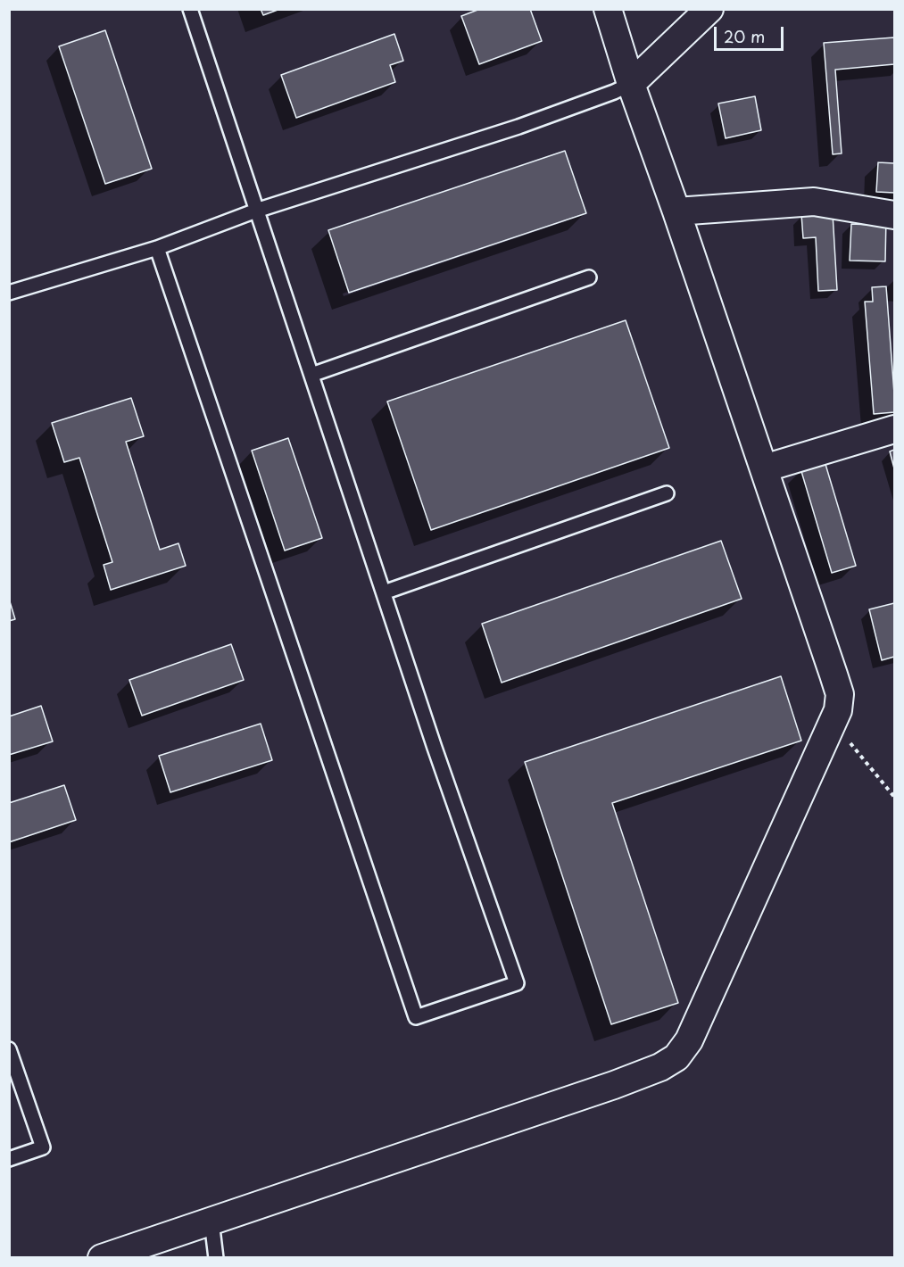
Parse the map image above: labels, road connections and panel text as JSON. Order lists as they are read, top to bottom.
{
  "scale_bar": "20 m"
}
